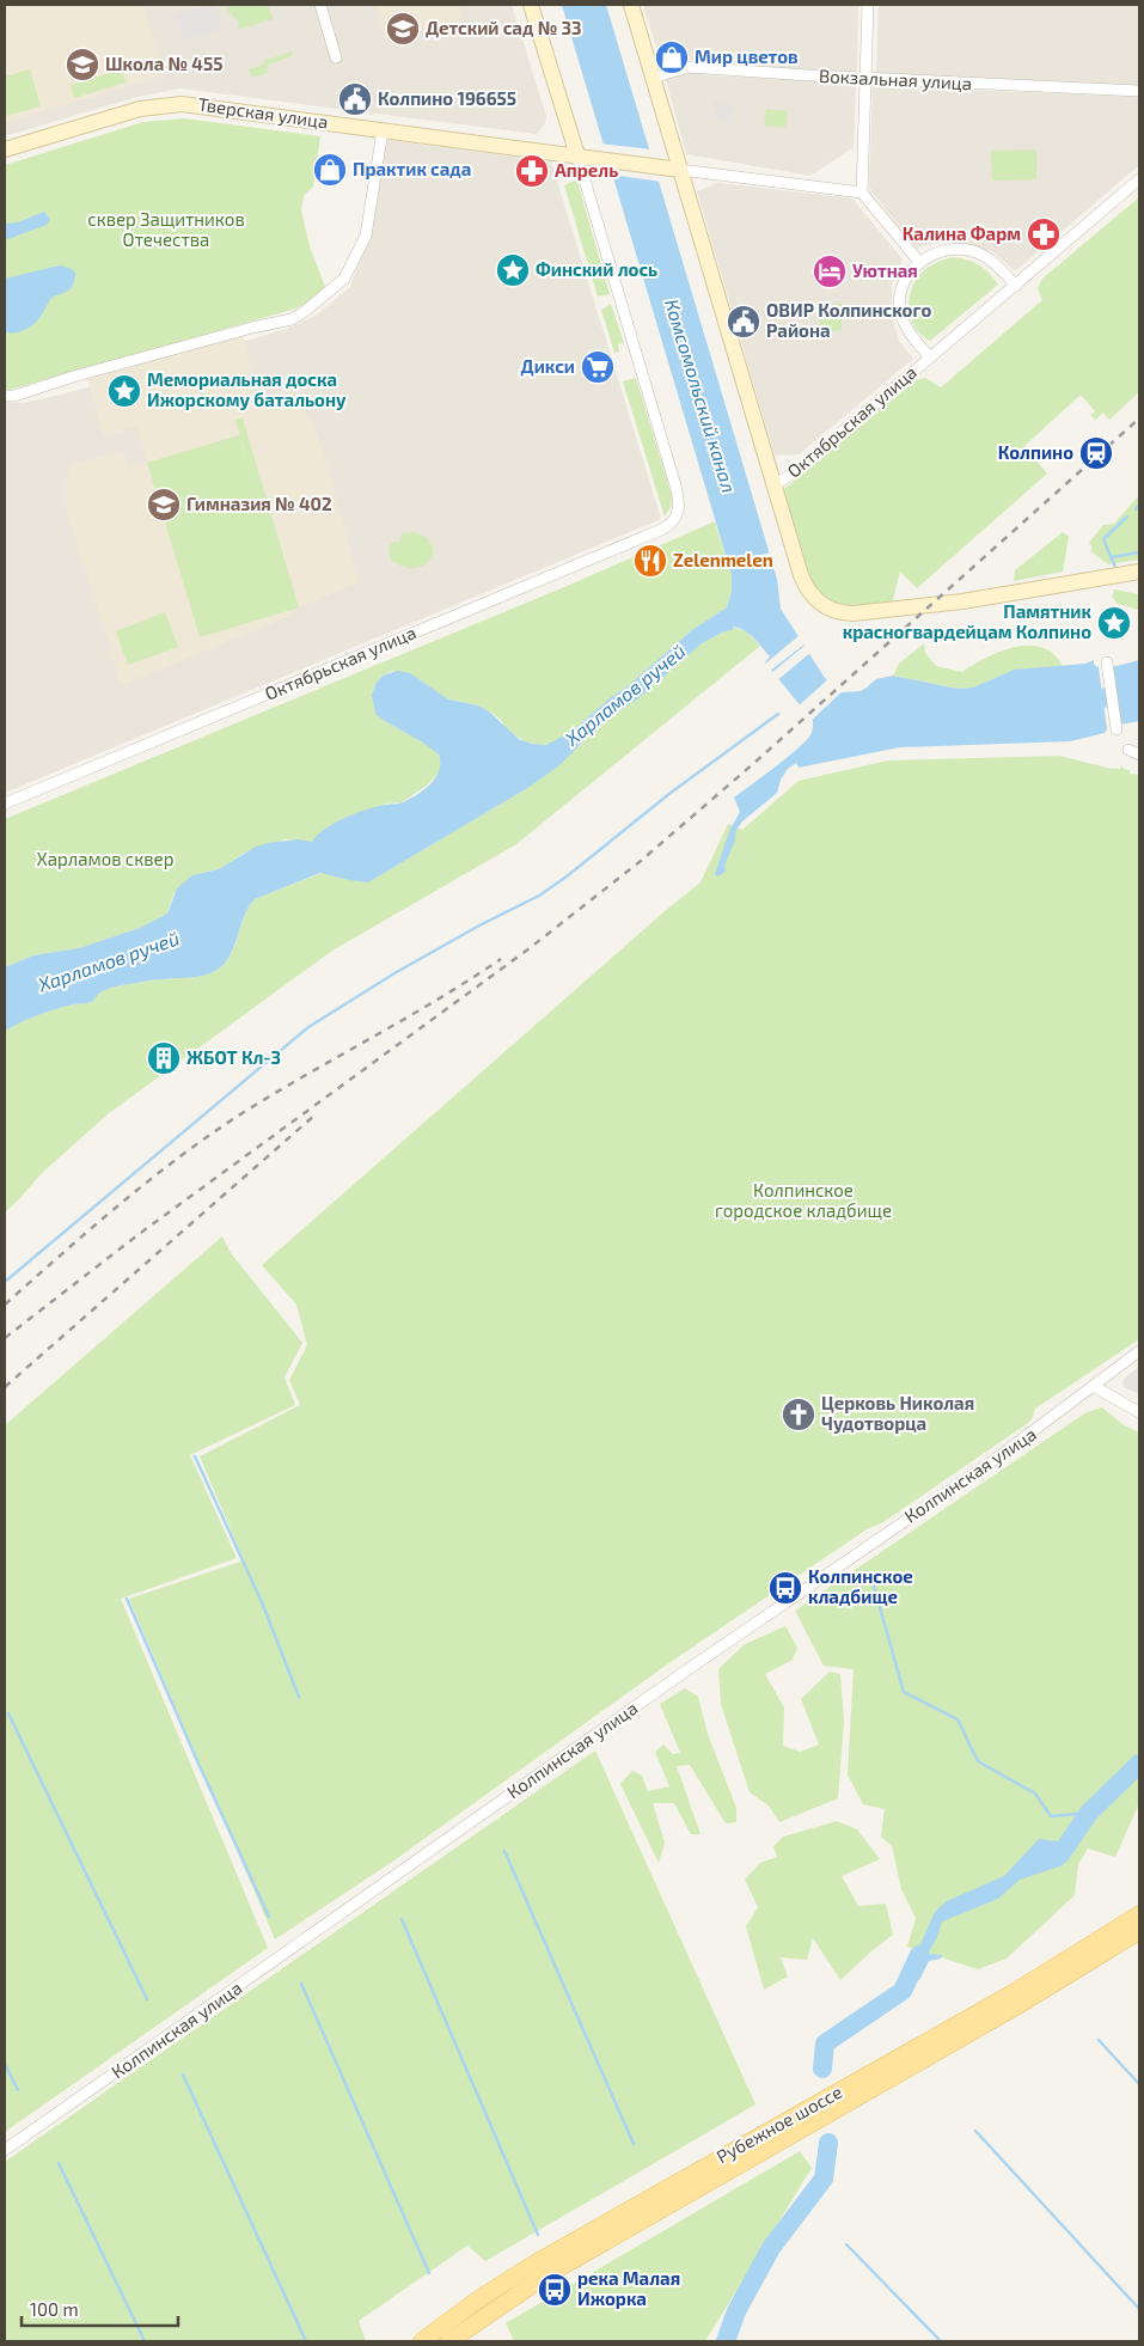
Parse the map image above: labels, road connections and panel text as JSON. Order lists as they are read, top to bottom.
{
  "streets": {
    "main road": ["Рубежное шоссе"],
    "street": [
      "Вокзальная улица",
      "Тверская улица",
      "Октябрьская улица",
      "Колпинская улица"
    ]
  },
  "crossings": [
    ["Тверская улица", "Октябрьская улица"]
  ],
  "water": ["Комсомольский канал", "Харламов ручей"],
  "parks": ["сквер Защитников Отечества", "Харламов сквер", "Колпинское городское кладбище"],
  "places": {
    "school or university": ["Детский сад № 33", "Школа № 455", "Гимназия № 402"],
    "shop": ["Мир цветов", "Практик сада"],
    "public building": ["Колпино 196655", "ОВИР Колпинского Района"],
    "pharmacy": ["Апрель", "Калина Фарм"],
    "place": ["Финский лось", "Мемориальная доска Ижорскому батальону", "Памятник красногвардейцам Колпино"],
    "hotel": ["Уютная"],
    "supermarket": ["Дикси"],
    "station": ["Колпино"],
    "restaurant": ["Zelenmelen"],
    "building": ["ЖБОТ Кл-3"],
    "church": ["Церковь Николая Чудотворца"],
    "bus stop": ["Колпинское кладбище", "река Малая Ижорка"]
  },
  "scale_bar": "100 m"
}
